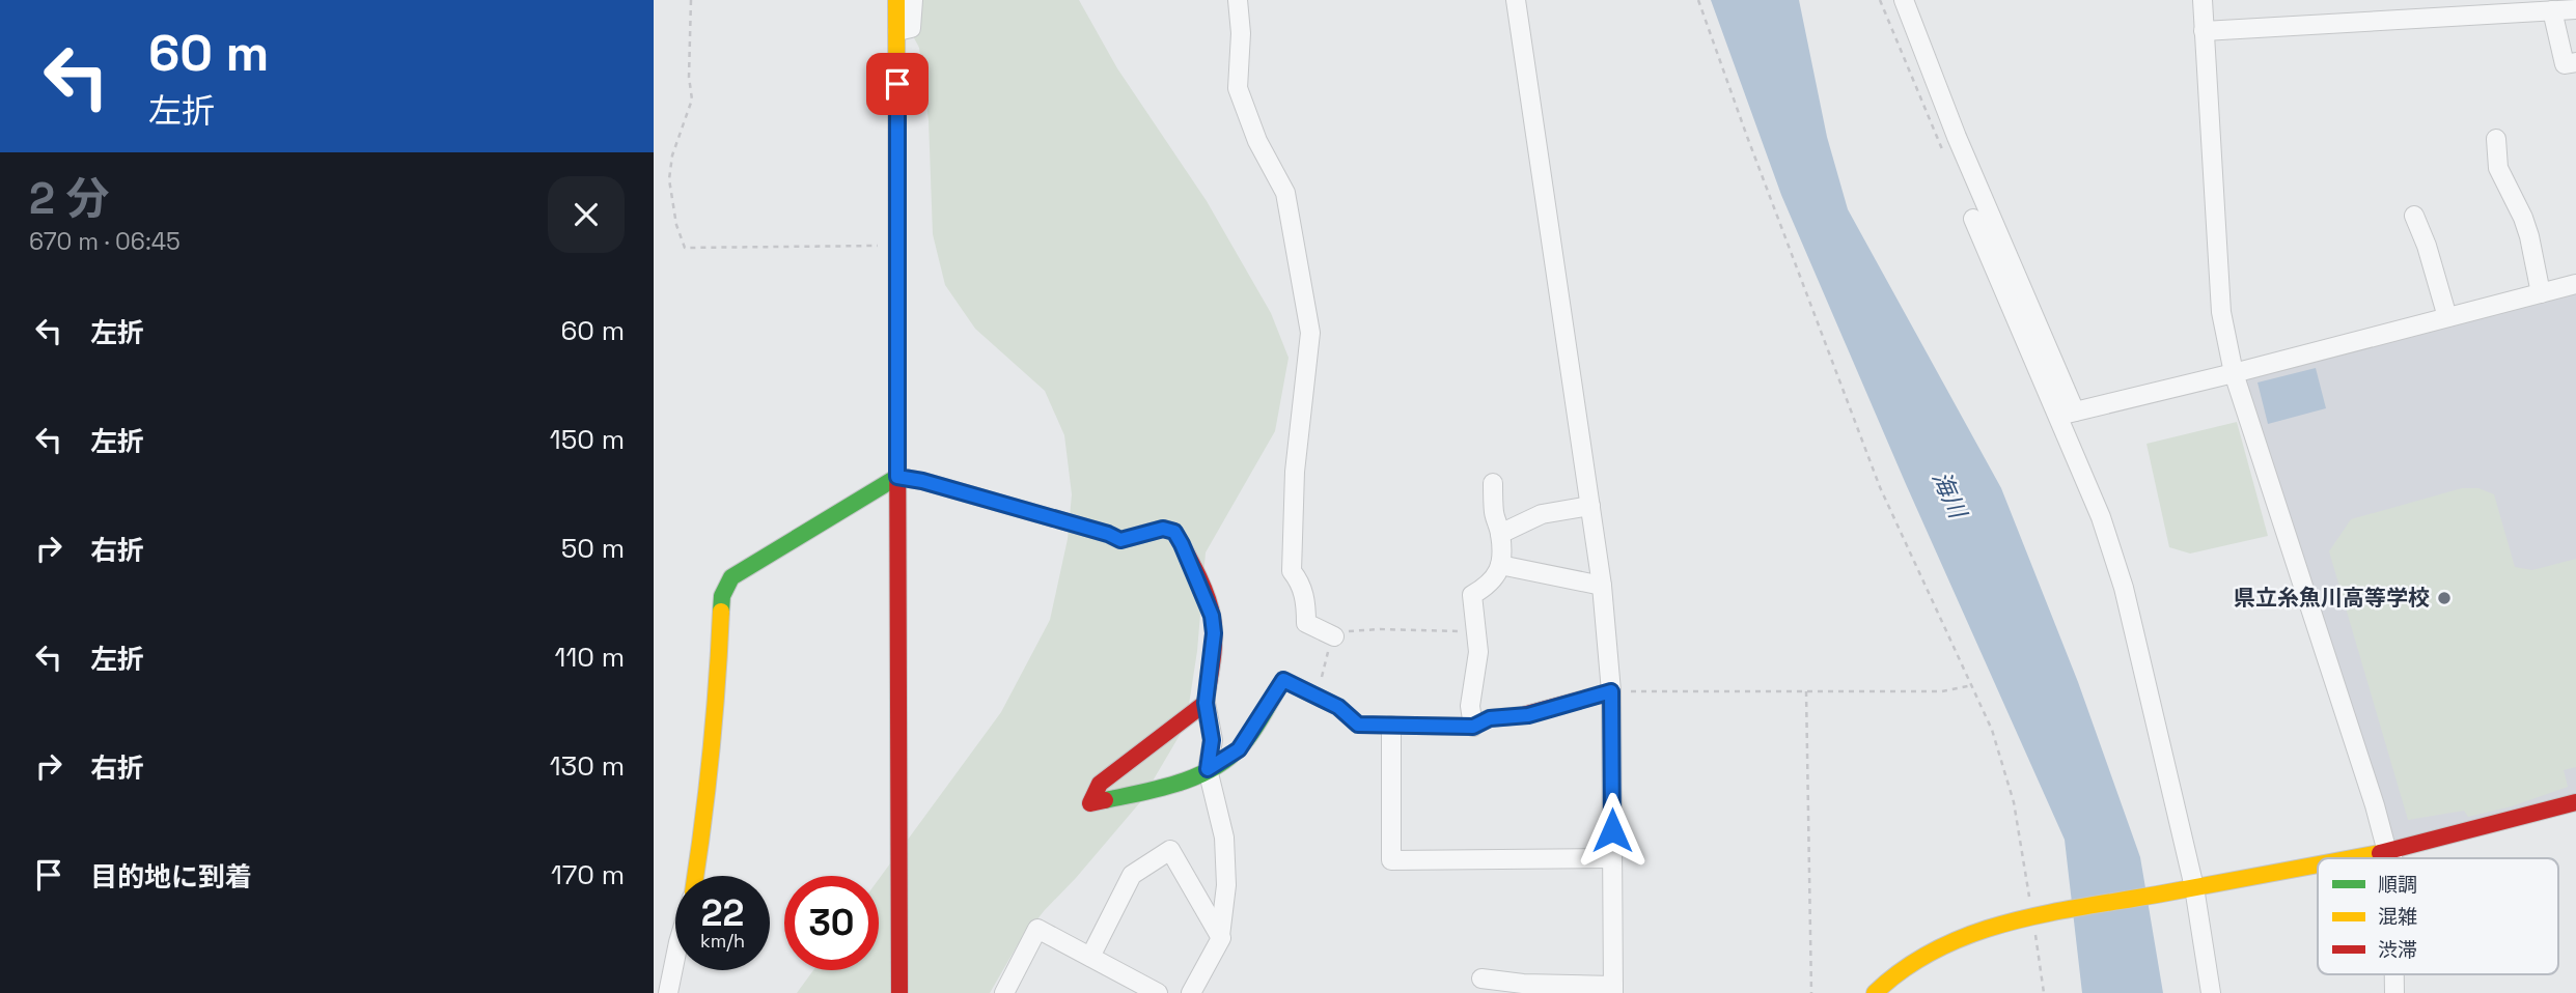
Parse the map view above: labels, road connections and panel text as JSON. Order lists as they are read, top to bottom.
{
  "water": ["海川"],
  "places": ["県立糸魚川高等学校"],
  "legend": ["順調", "混雑", "渋滞"],
  "page": {
    "turn": ["60 m", "左折"],
    "heading": ["2 分", "670 m · 06:45"],
    "list": [
      {
        "name": "左折",
        "value": "60 m"
      },
      {
        "name": "左折",
        "value": "150 m"
      },
      {
        "name": "右折",
        "value": "50 m"
      },
      {
        "name": "左折",
        "value": "110 m"
      },
      {
        "name": "右折",
        "value": "130 m"
      },
      {
        "name": "目的地に到着",
        "value": "170 m"
      }
    ],
    "speed": "22 km/h",
    "limit": "30"
  }
}
